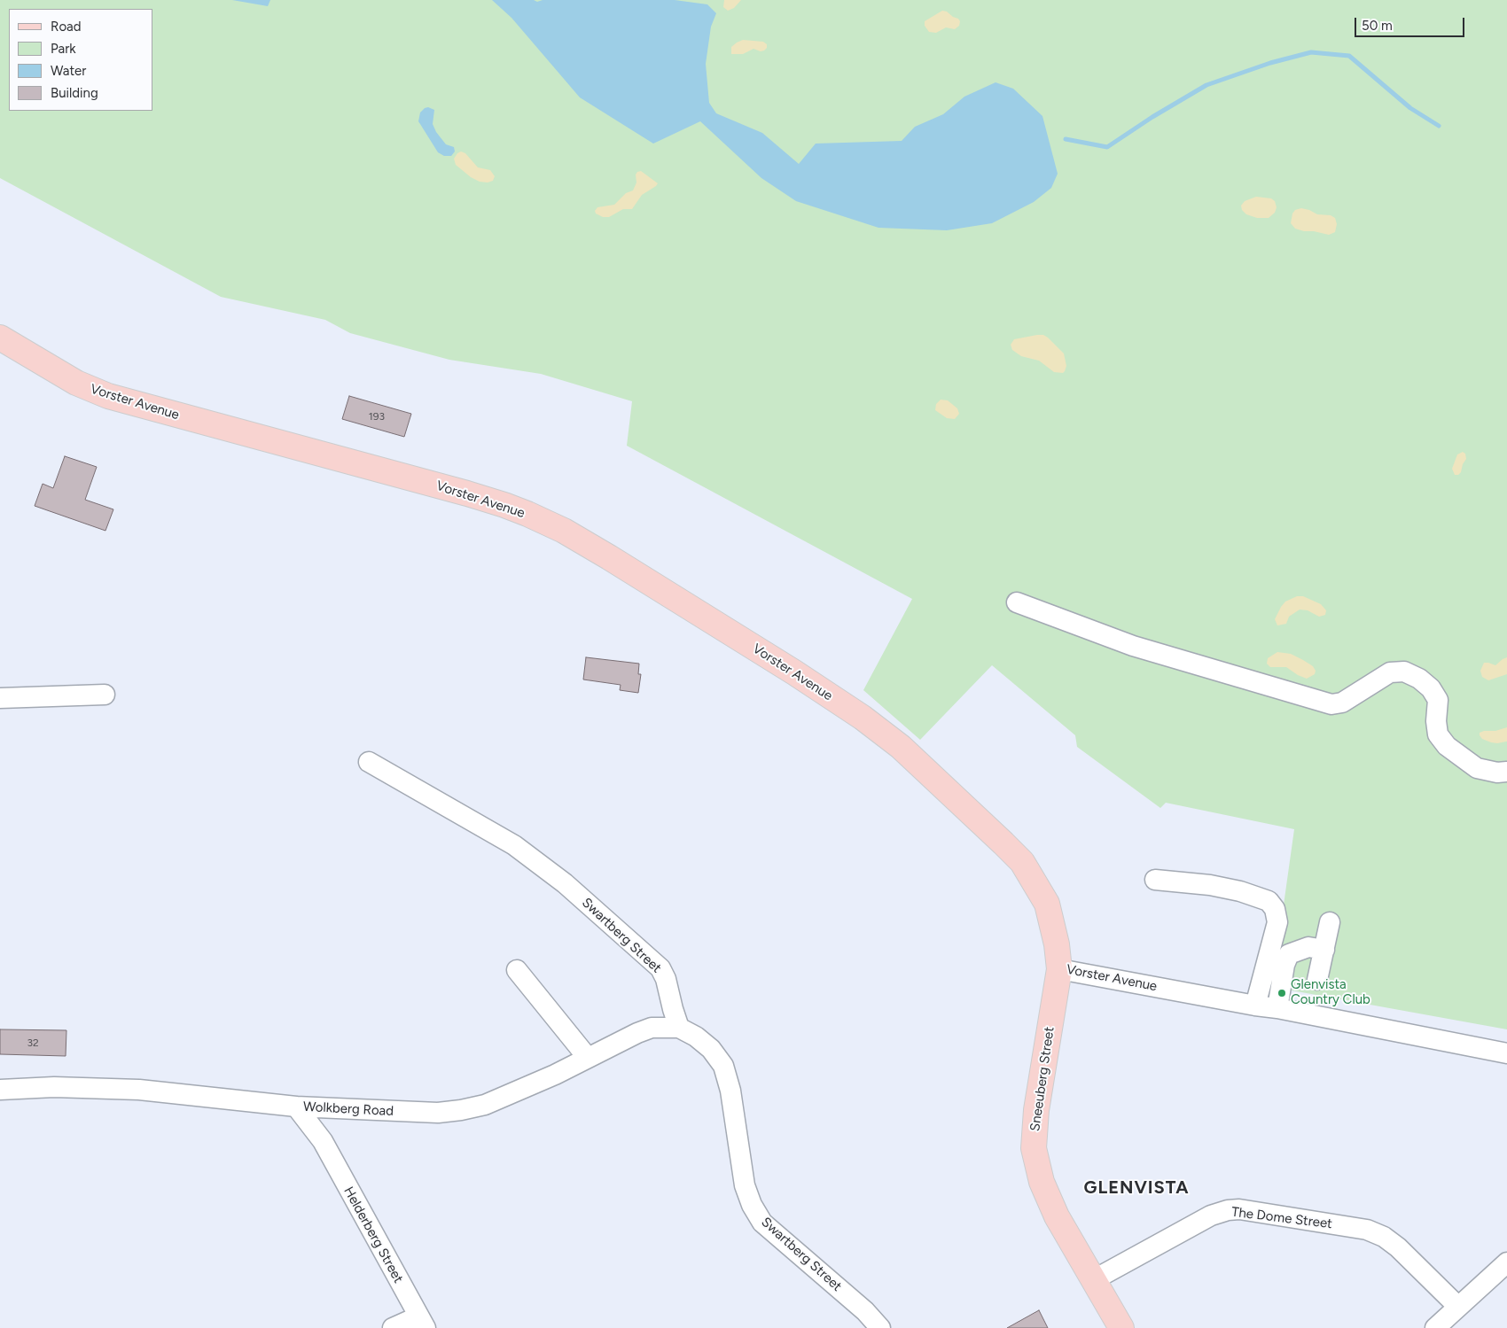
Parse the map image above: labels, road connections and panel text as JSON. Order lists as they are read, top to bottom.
{
  "streets": {
    "main road": ["Vorster Avenue", "Sneeuberg Street"],
    "street": [
      "Swartberg Street",
      "Wolkberg Road",
      "The Dome Street",
      "Helderberg Street"
    ]
  },
  "crossings": [
    ["Vorster Avenue", "Sneeuberg Street"],
    ["Swartberg Street", "Wolkberg Road"],
    ["Sneeuberg Street", "The Dome Street"],
    ["Wolkberg Road", "Helderberg Street"]
  ],
  "districts": ["GLENVISTA"],
  "places": ["Glenvista Country Club"],
  "house_numbers": ["193", "32"],
  "legend": [
    "Road",
    "Park",
    "Water",
    "Building"
  ],
  "scale_bar": "50 m"
}
